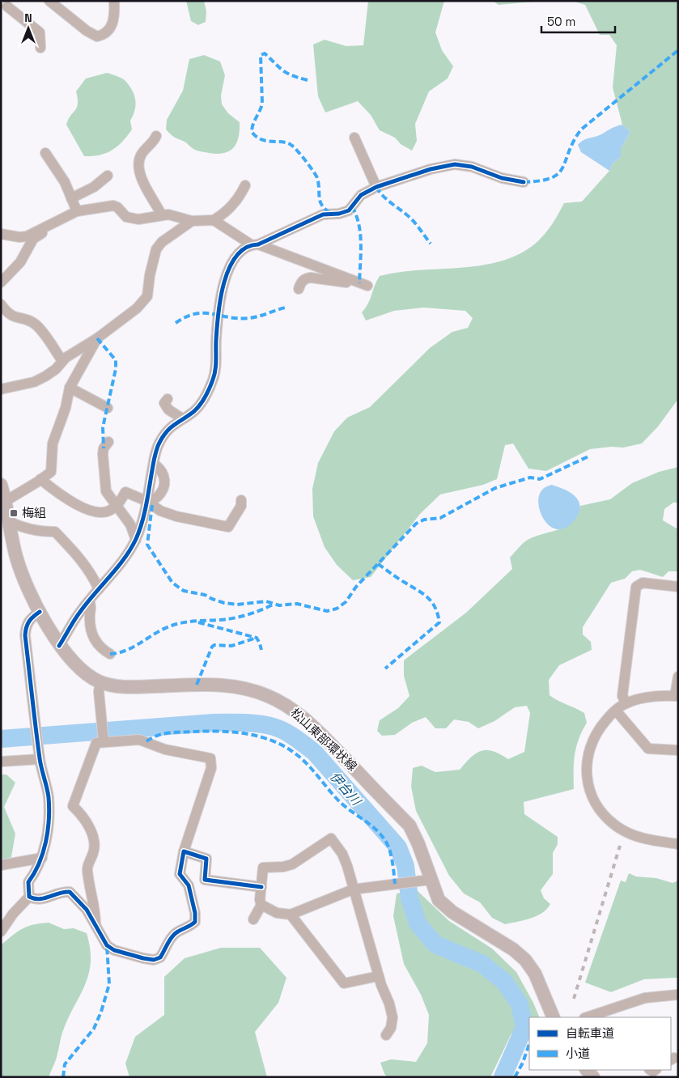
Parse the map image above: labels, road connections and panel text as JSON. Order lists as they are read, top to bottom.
{
  "streets": {
    "main road": ["松山東部環状線"]
  },
  "water": ["伊台川"],
  "places": {
    "transit": ["梅組"]
  },
  "legend": ["自転車道", "小道"],
  "scale_bar": "50 m",
  "north": "top"
}
